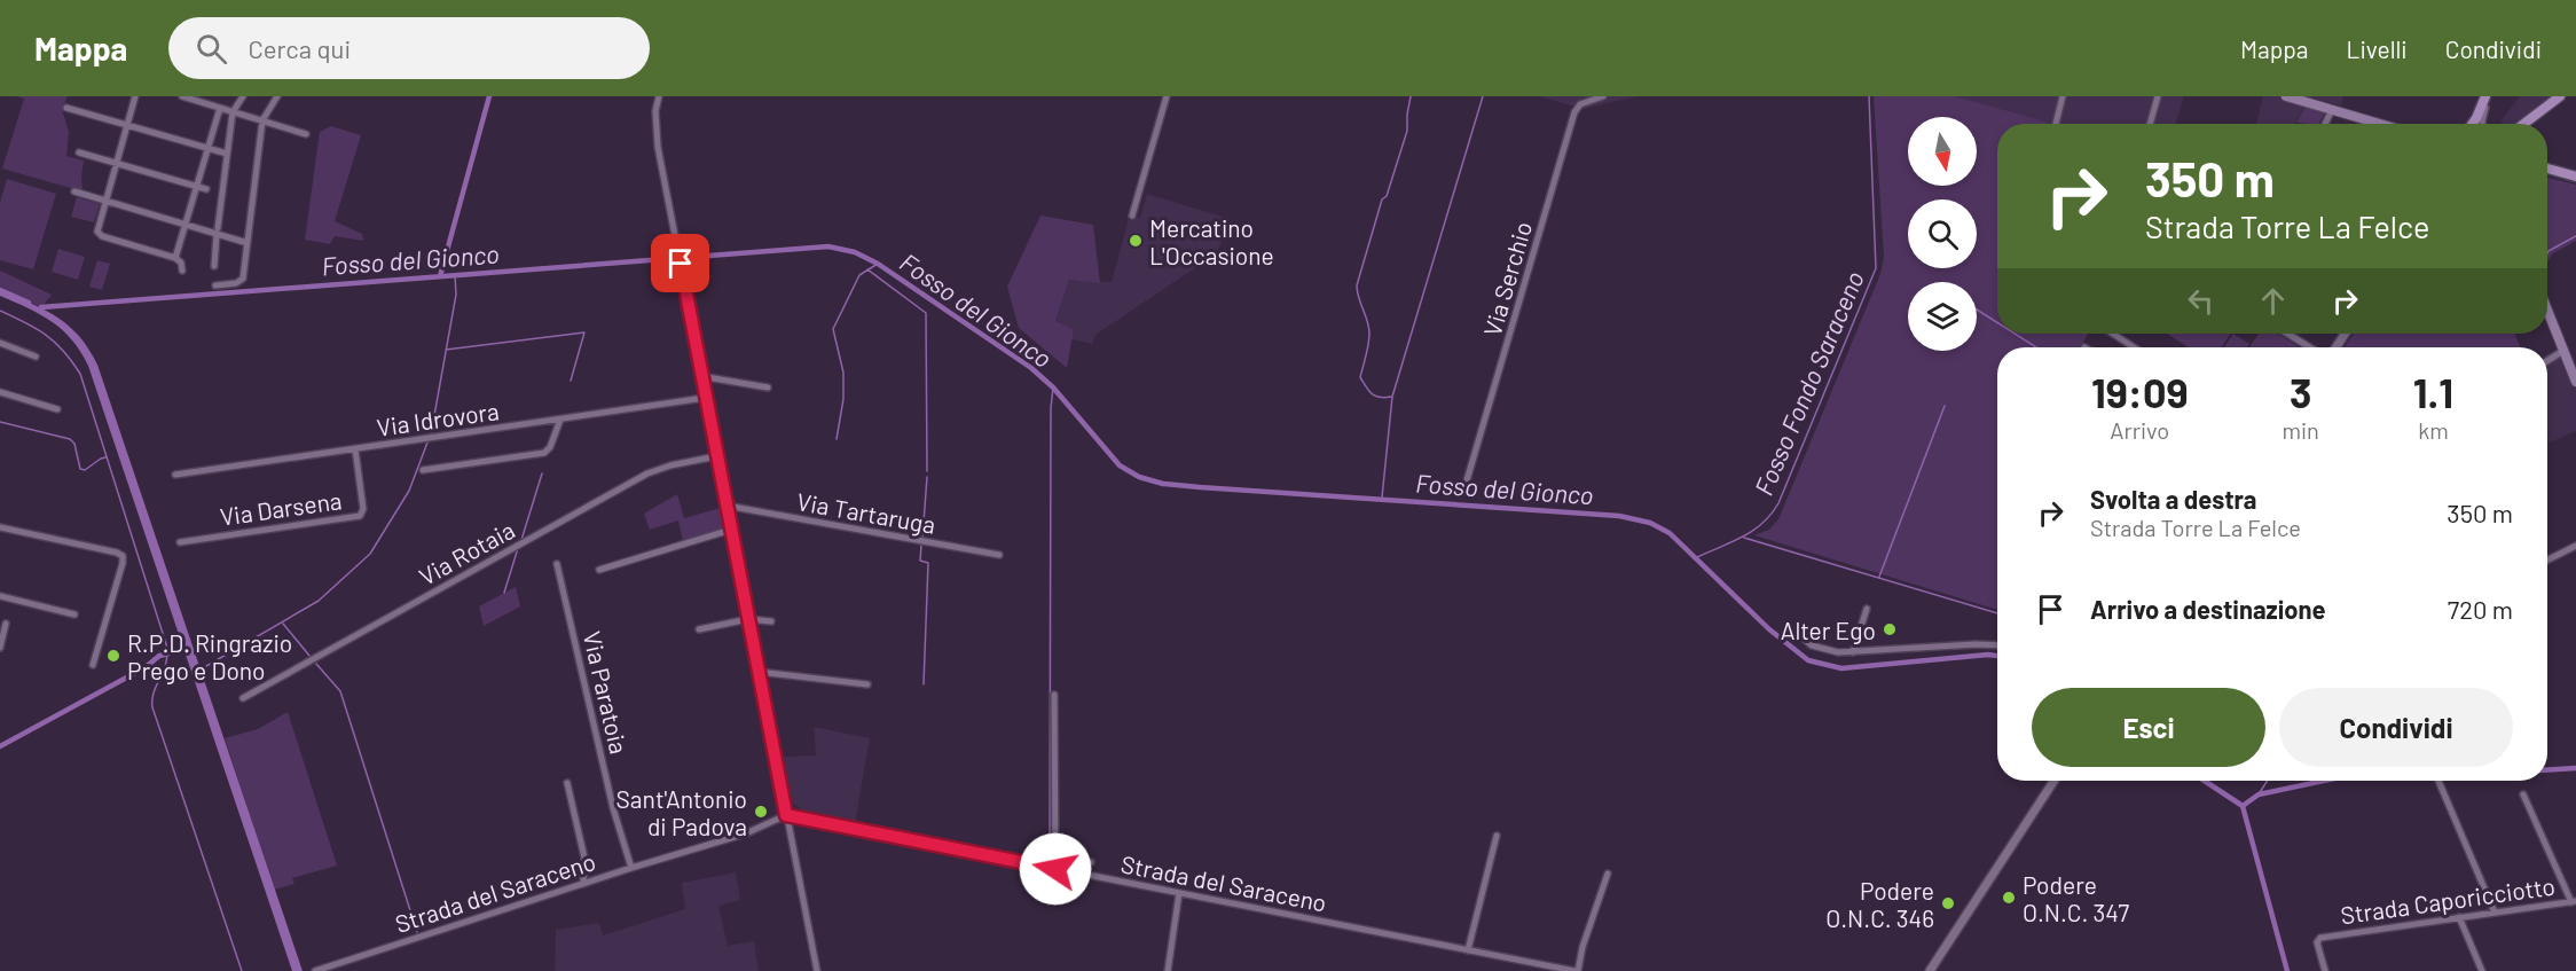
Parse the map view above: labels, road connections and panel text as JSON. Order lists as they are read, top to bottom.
{
  "streets": {
    "street": [
      "Via Serchio",
      "Via Idrovora",
      "Via Darsena",
      "Via Tartaruga",
      "Via Rotaia",
      "Via Paratoia",
      "Strada del Saraceno",
      "Strada Caporicciotto"
    ]
  },
  "crossings": [
    ["Via Idrovora", "Via Darsena"],
    ["Via Paratoia", "Strada del Saraceno"]
  ],
  "water": ["Fosso del Gionco", "Fosso Fondo Saraceno"],
  "places": [
    "Mercatino L'Occasione",
    "Alter Ego",
    "R.P.D. Ringrazio Prego e Dono",
    "Sant'Antonio di Padova",
    "Podere O.N.C. 347",
    "Podere O.N.C. 346"
  ],
  "north": "bottom",
  "page": {
    "header": "Mappa",
    "search": "Cerca qui",
    "nav": ["Mappa", "Livelli", "Condividi"],
    "turn": ["350 m", "Strada Torre La Felce"],
    "eta": [
      "19:09",
      "Arrivo",
      "3",
      "min",
      "1.1",
      "km"
    ],
    "list": [
      {
        "name": "Svolta a destra",
        "note": "Strada Torre La Felce",
        "value": "350 m"
      },
      {
        "name": "Arrivo a destinazione",
        "value": "720 m"
      }
    ],
    "buttons": ["Esci", "Condividi"]
  }
}
